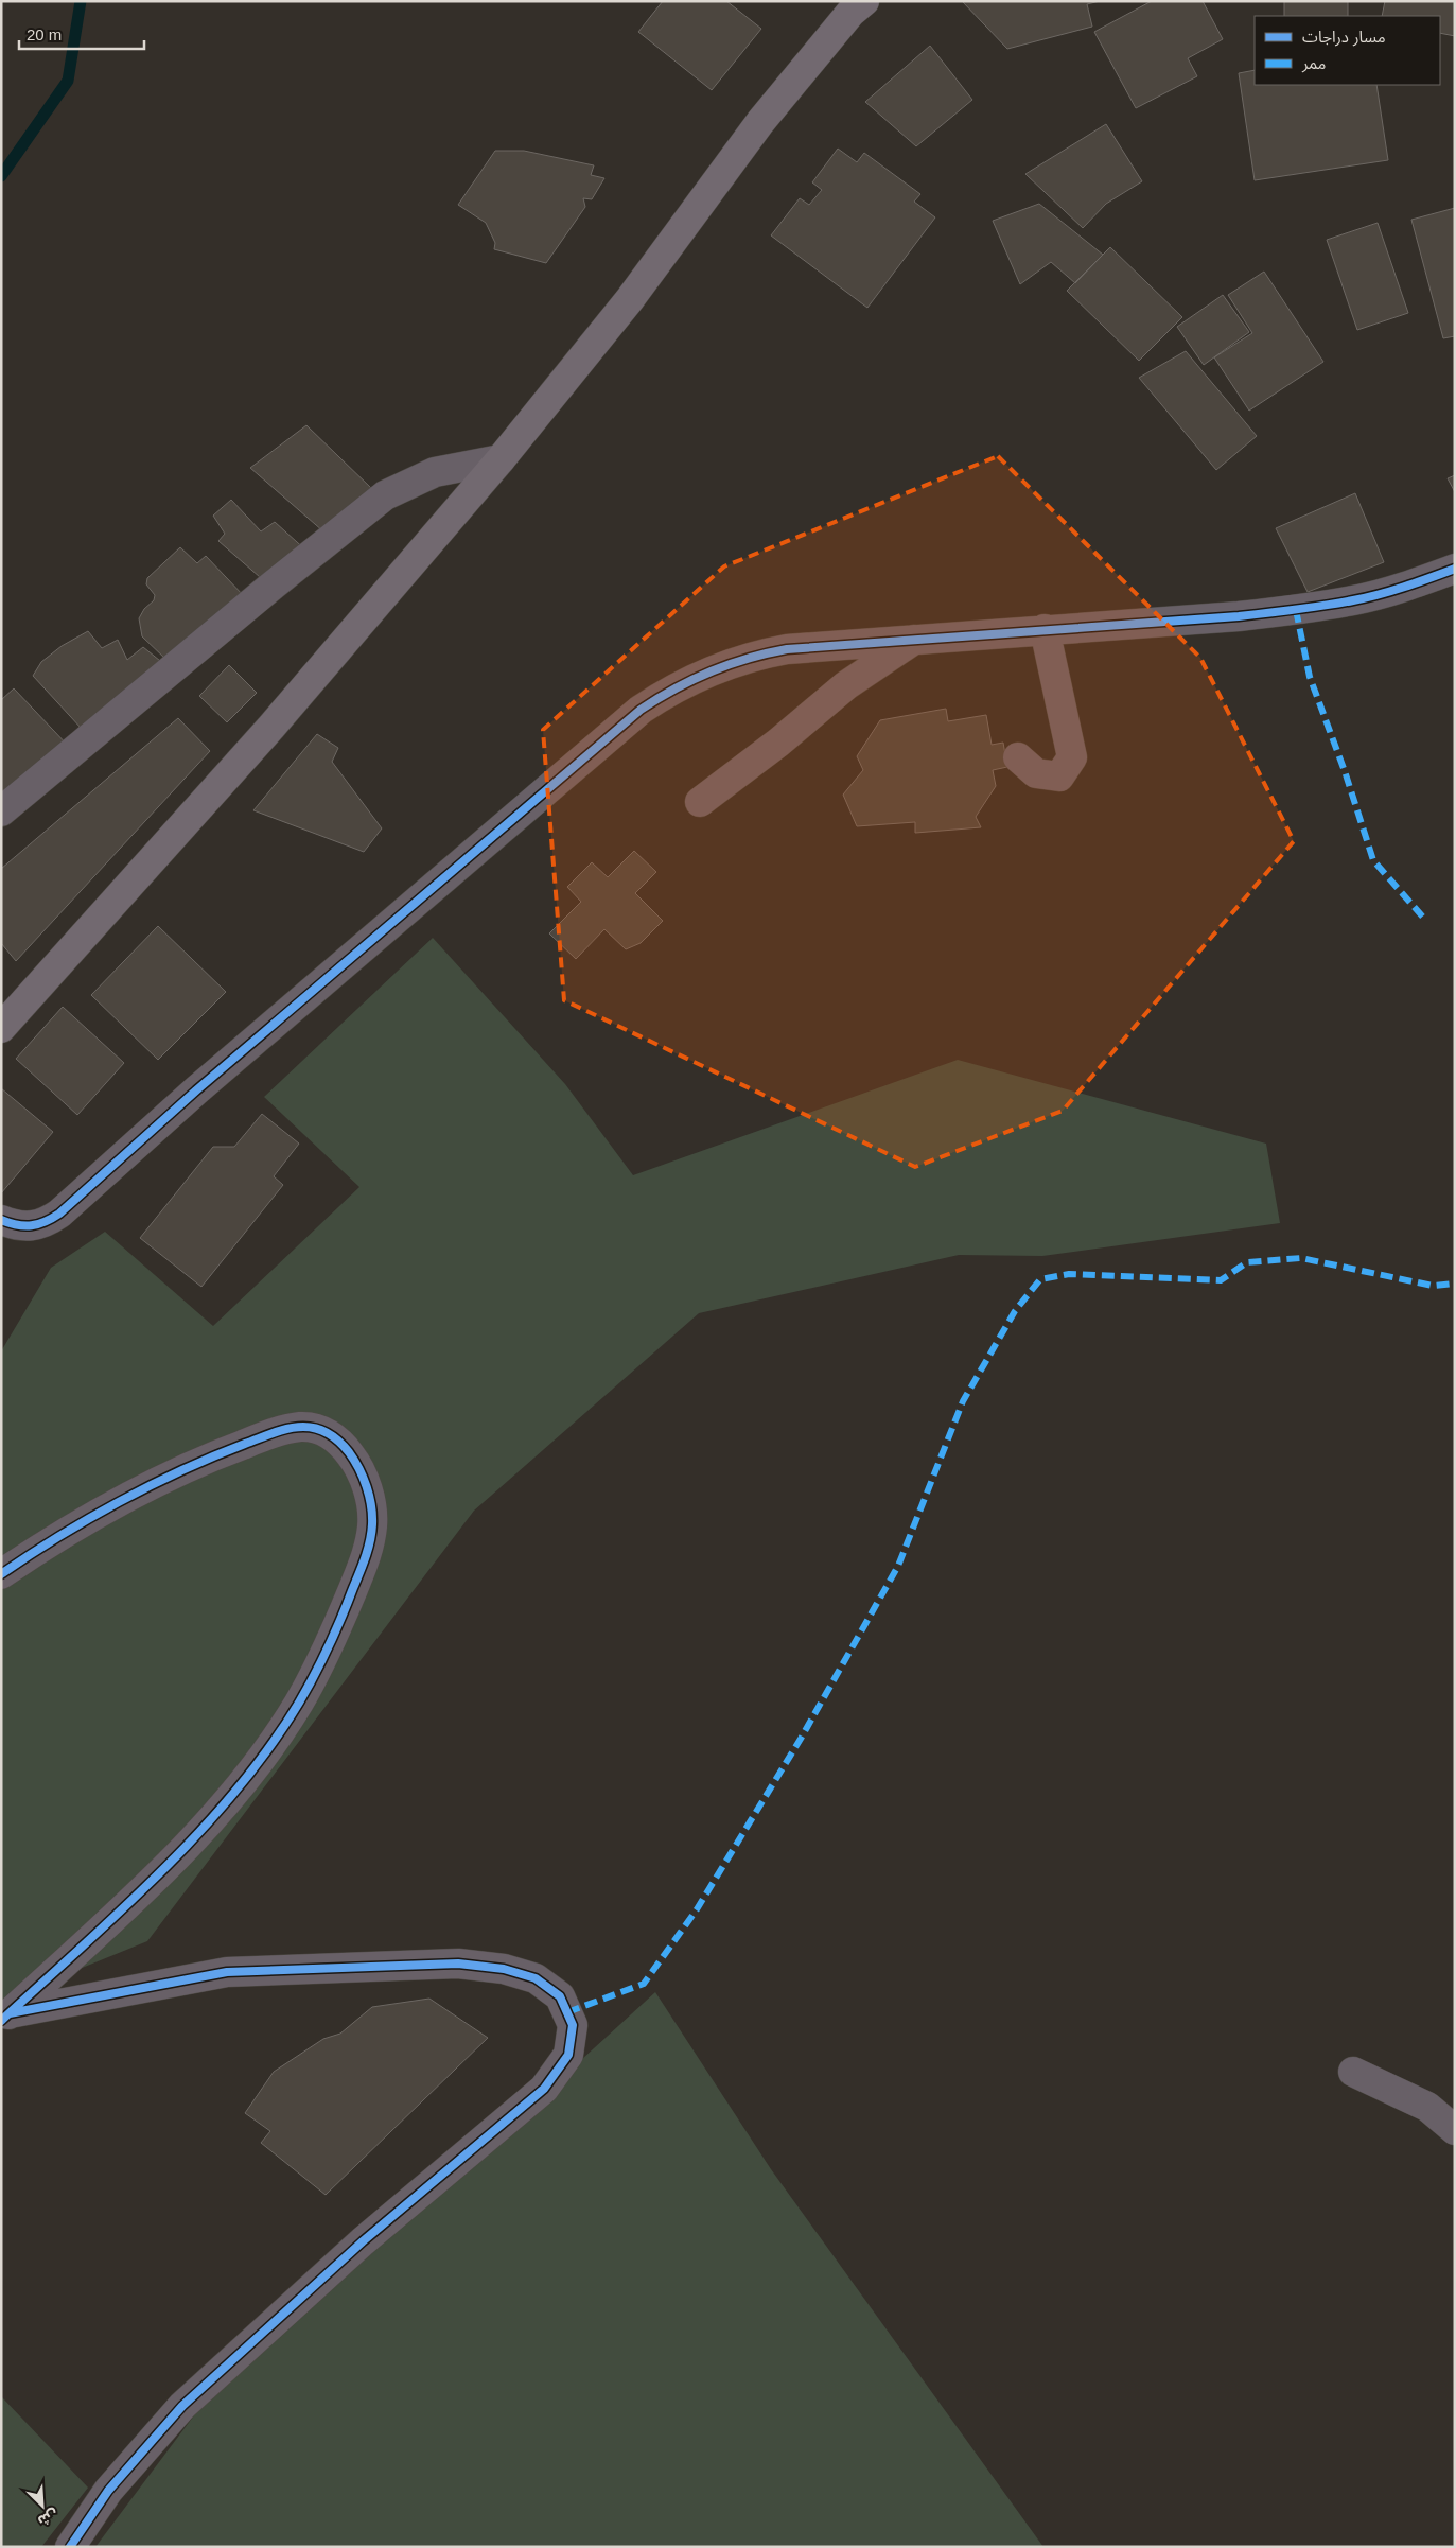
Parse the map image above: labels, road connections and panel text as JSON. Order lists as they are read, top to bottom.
{
  "legend": ["مسار دراجات", "ممر"],
  "scale_bar": "20 m",
  "north": "bottom right"
}
